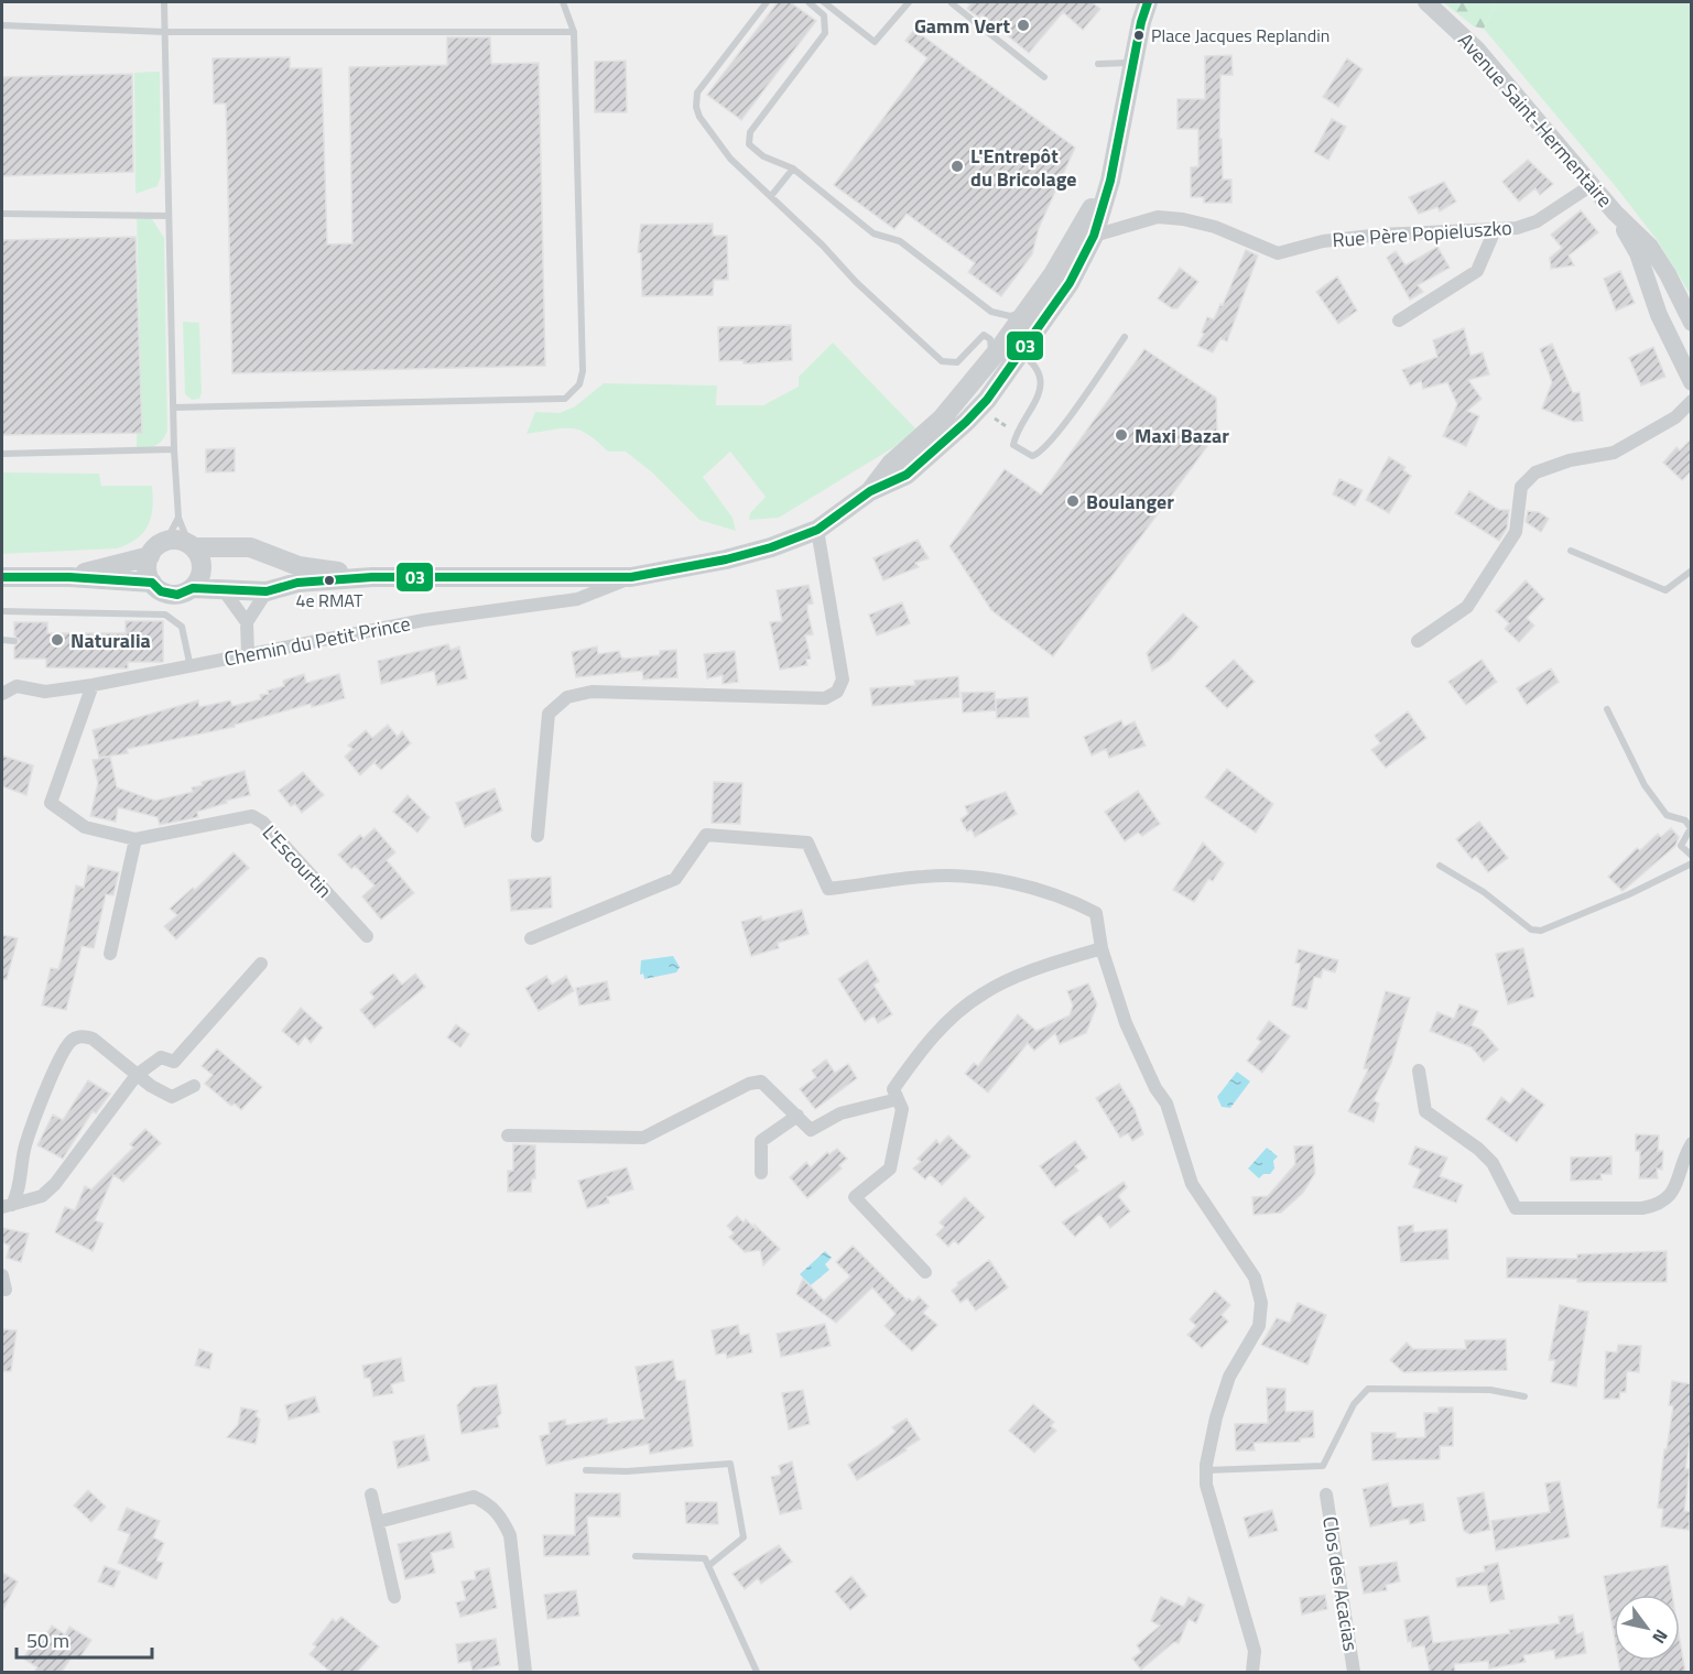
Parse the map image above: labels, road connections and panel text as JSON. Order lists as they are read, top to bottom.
{
  "streets": {
    "street": [
      "Avenue Saint-Hermentaire",
      "Rue Père Popieluszko",
      "Chemin du Petit Prince",
      "L'Escourtin",
      "Clos des Acacias"
    ]
  },
  "crossings": [
    ["Avenue Saint-Hermentaire", "Rue Père Popieluszko"],
    ["Chemin du Petit Prince", "L'Escourtin"]
  ],
  "places": [
    "Gamm Vert",
    "Place Jacques Replandin",
    "L'Entrepôt du Bricolage",
    "Maxi Bazar",
    "Boulanger",
    "4e RMAT",
    "Naturalia"
  ],
  "lines": ["transit line 03"],
  "scale_bar": "50 m",
  "north": "bottom right"
}
